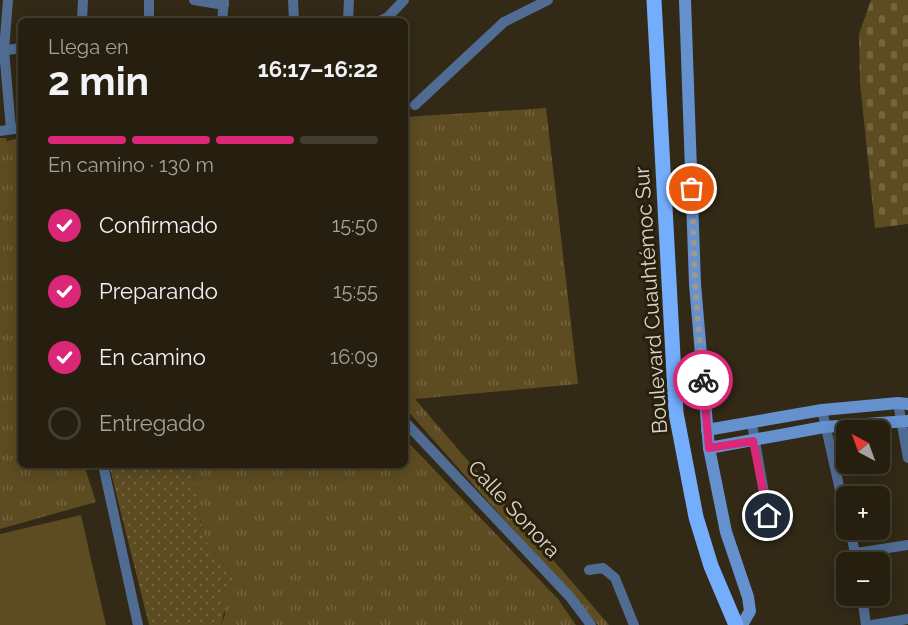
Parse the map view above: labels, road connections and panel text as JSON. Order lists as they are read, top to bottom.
{
  "streets": {
    "main road": ["Boulevard Cuauhtémoc Sur"],
    "street": ["Calle Sonora"]
  },
  "north": "top left",
  "page": {
    "heading": ["2 min", "Llega en", "16:17–16:22"],
    "bar": "En camino · 130 m",
    "list": [
      ["Confirmado", "15:50"],
      ["Preparando", "15:55"],
      ["En camino", "16:09"],
      "Entregado"
    ],
    "map_buttons": ["+", "−"]
  }
}
